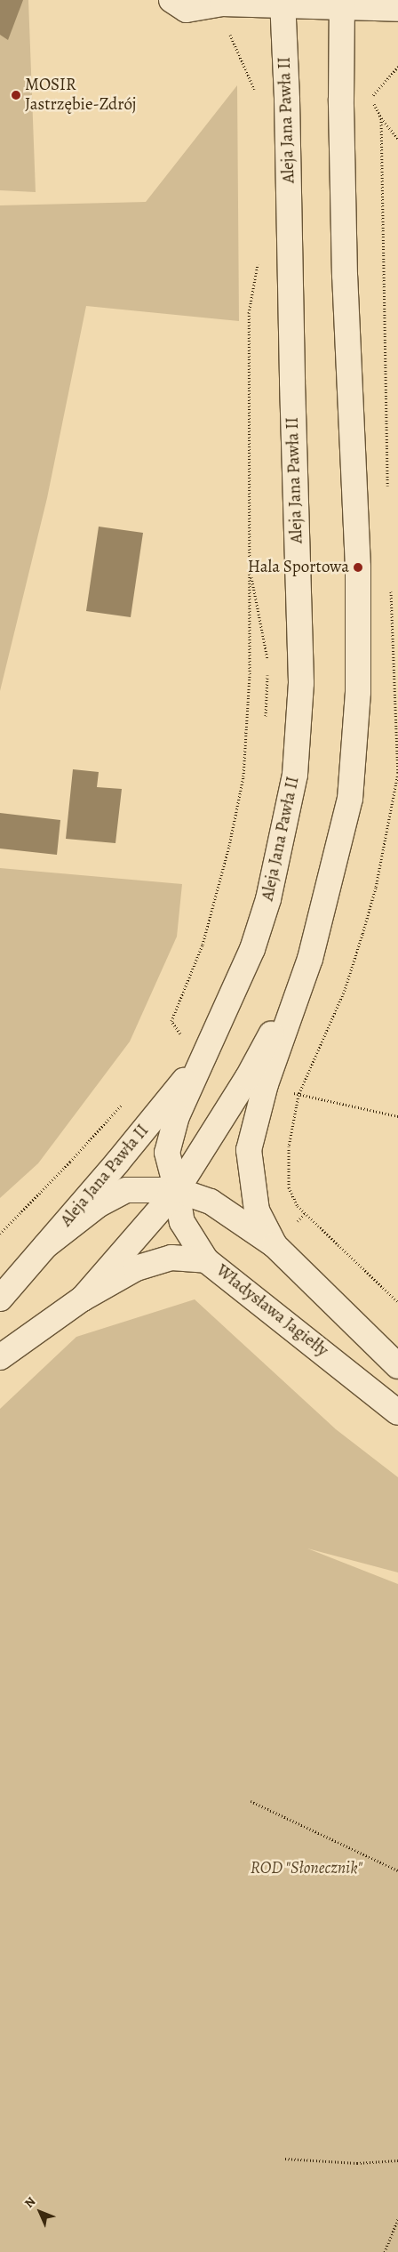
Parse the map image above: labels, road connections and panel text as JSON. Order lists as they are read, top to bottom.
{
  "streets": {
    "street": ["Aleja Jana Pawła II", "Władysława Jagiełły"]
  },
  "crossings": [
    ["Aleja Jana Pawła II", "Władysława Jagiełły"]
  ],
  "parks": ["ROD \"Słonecznik\""],
  "places": ["MOSIR Jastrzębie-Zdrój", "Hala Sportowa"],
  "north": "top left"
}
